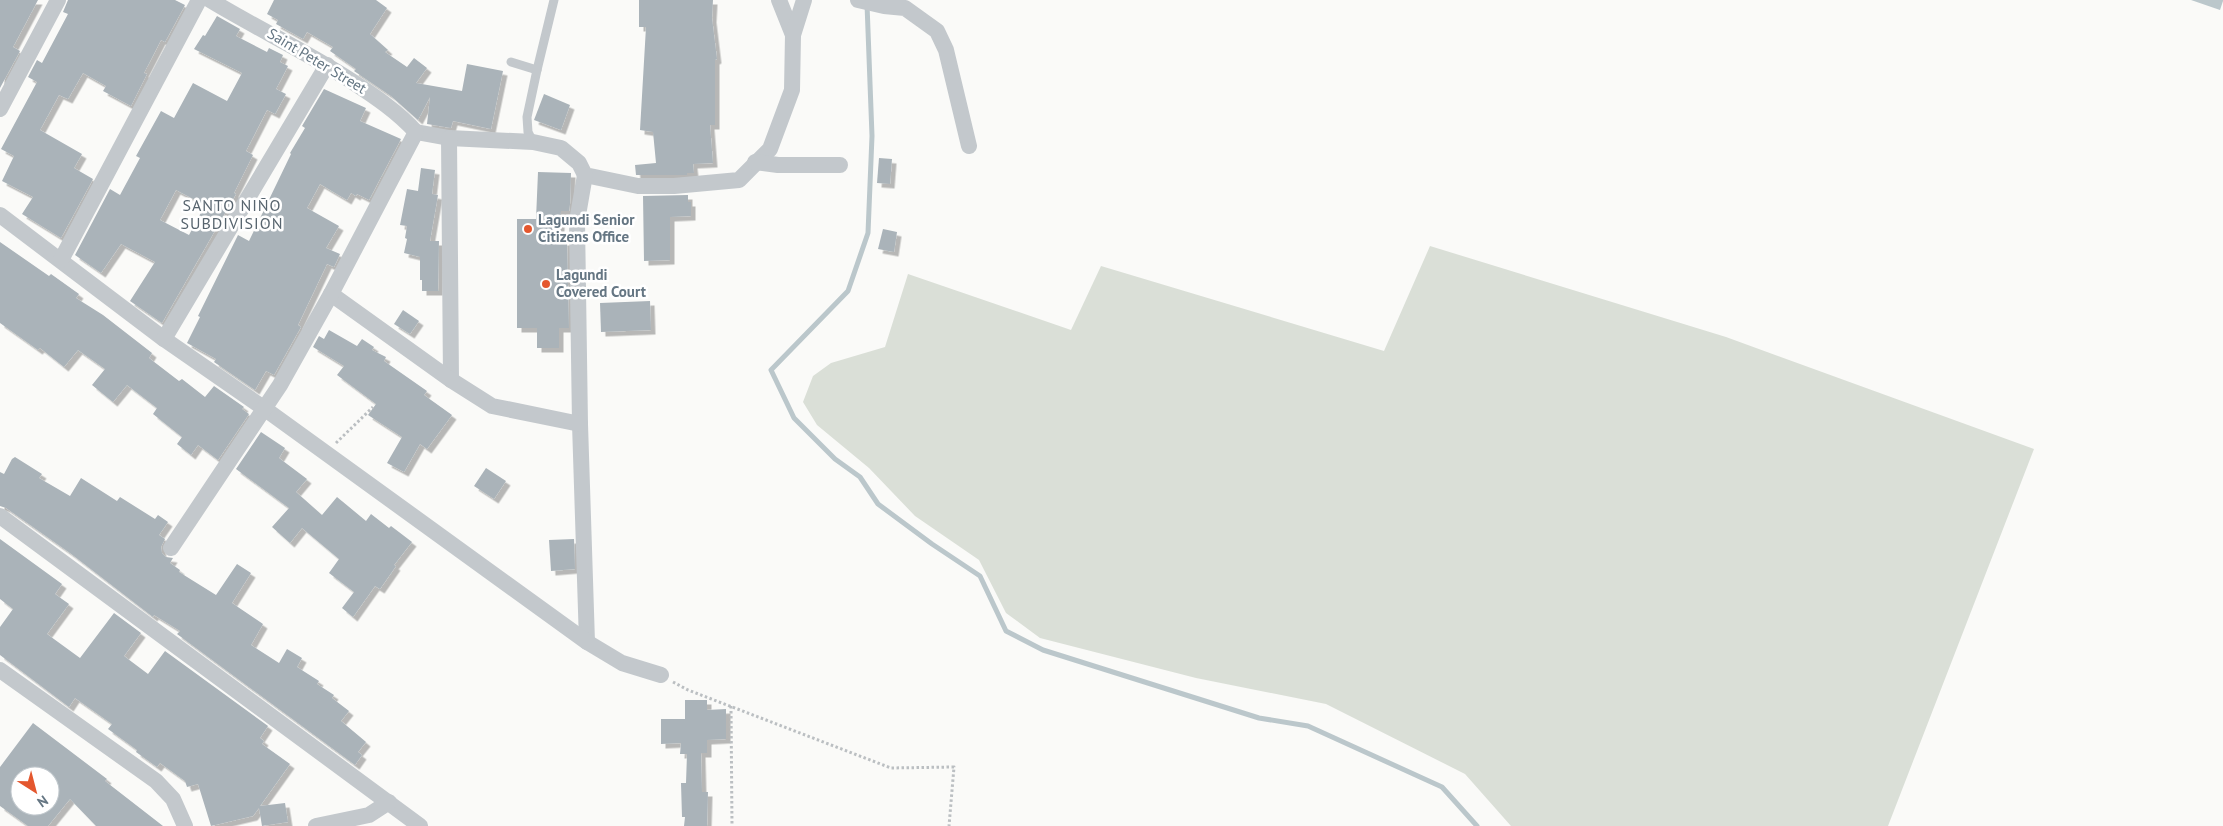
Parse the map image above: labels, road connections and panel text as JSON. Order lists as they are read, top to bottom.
{
  "streets": {
    "street": ["Saint Peter Street"]
  },
  "districts": ["SANTO NIÑO SUBDIVISION"],
  "places": ["Lagundi Senior Citizens Office", "Lagundi Covered Court"],
  "north": "bottom right"
}
